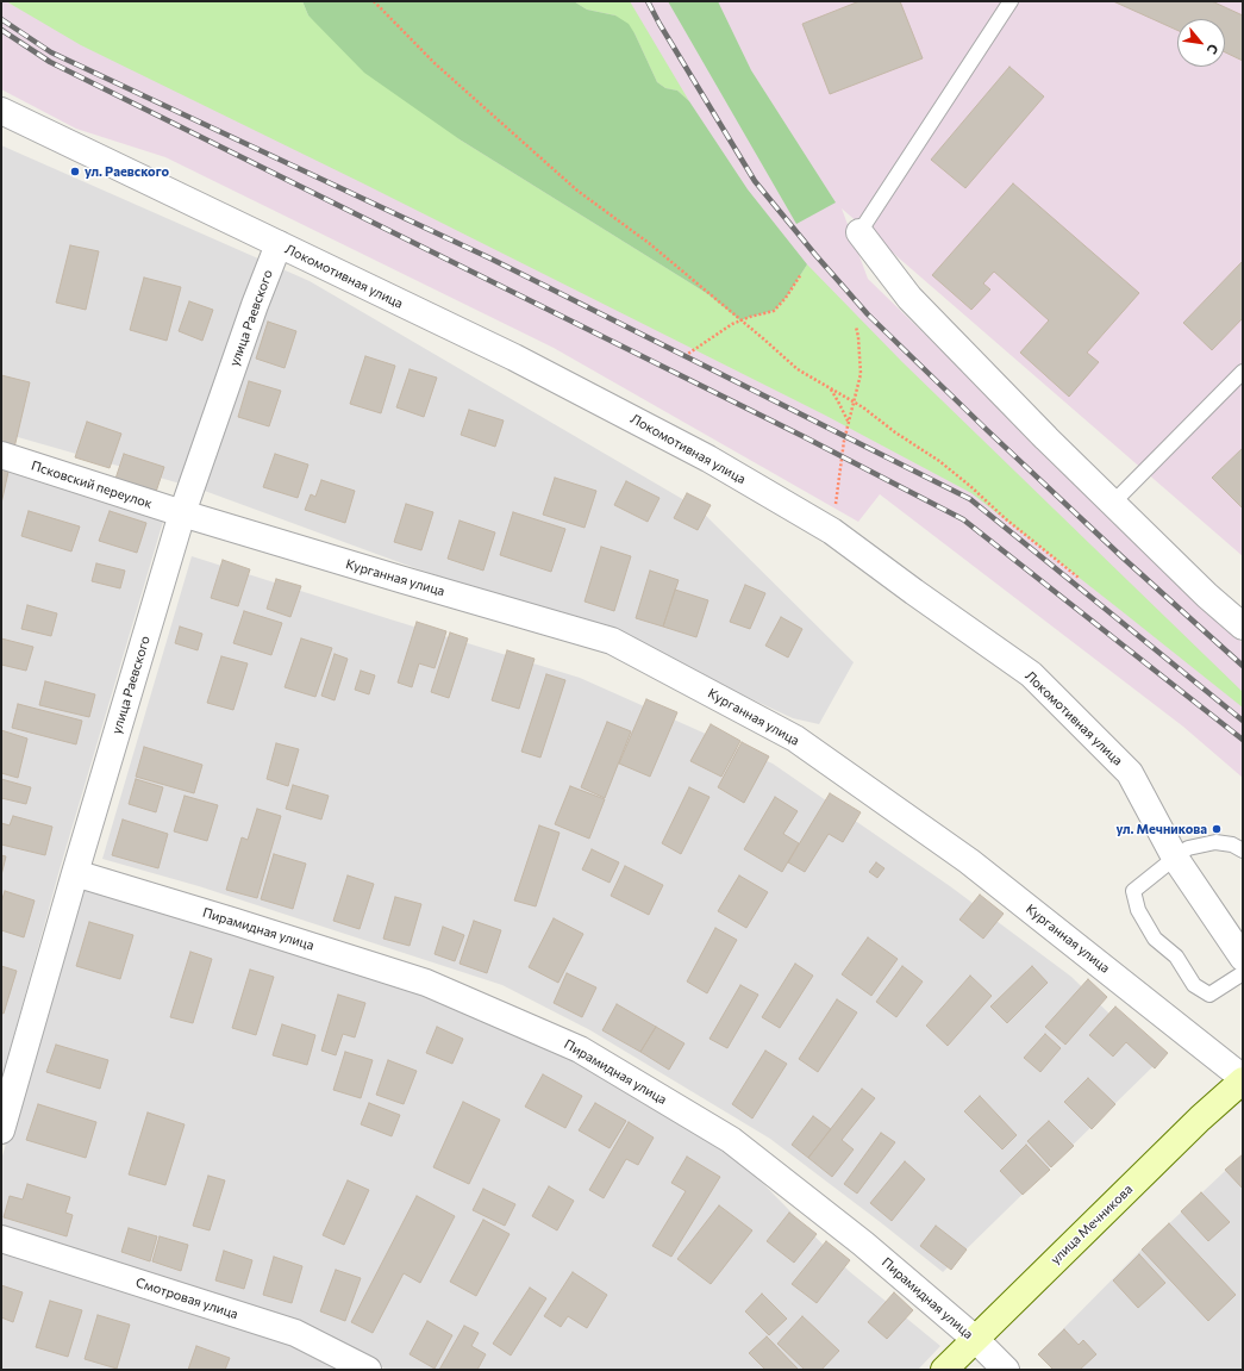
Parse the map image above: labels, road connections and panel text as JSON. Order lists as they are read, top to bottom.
{
  "streets": {
    "main road": ["улица Мечникова"],
    "street": [
      "Локомотивная улица",
      "улица Раевского",
      "Псковский переулок",
      "Курганная улица",
      "Пирамидная улица",
      "Смотровая улица"
    ]
  },
  "crossings": [
    ["Локомотивная улица", "улица Раевского"],
    ["улица Раевского", "Псковский переулок"],
    ["улица Раевского", "Курганная улица"],
    ["улица Раевского", "Пирамидная улица"],
    ["Псковский переулок", "Курганная улица"],
    ["Курганная улица", "улица Мечникова"],
    ["Пирамидная улица", "улица Мечникова"]
  ],
  "places": ["ул. Раевского", "ул. Мечникова"],
  "north": "bottom right"
}
